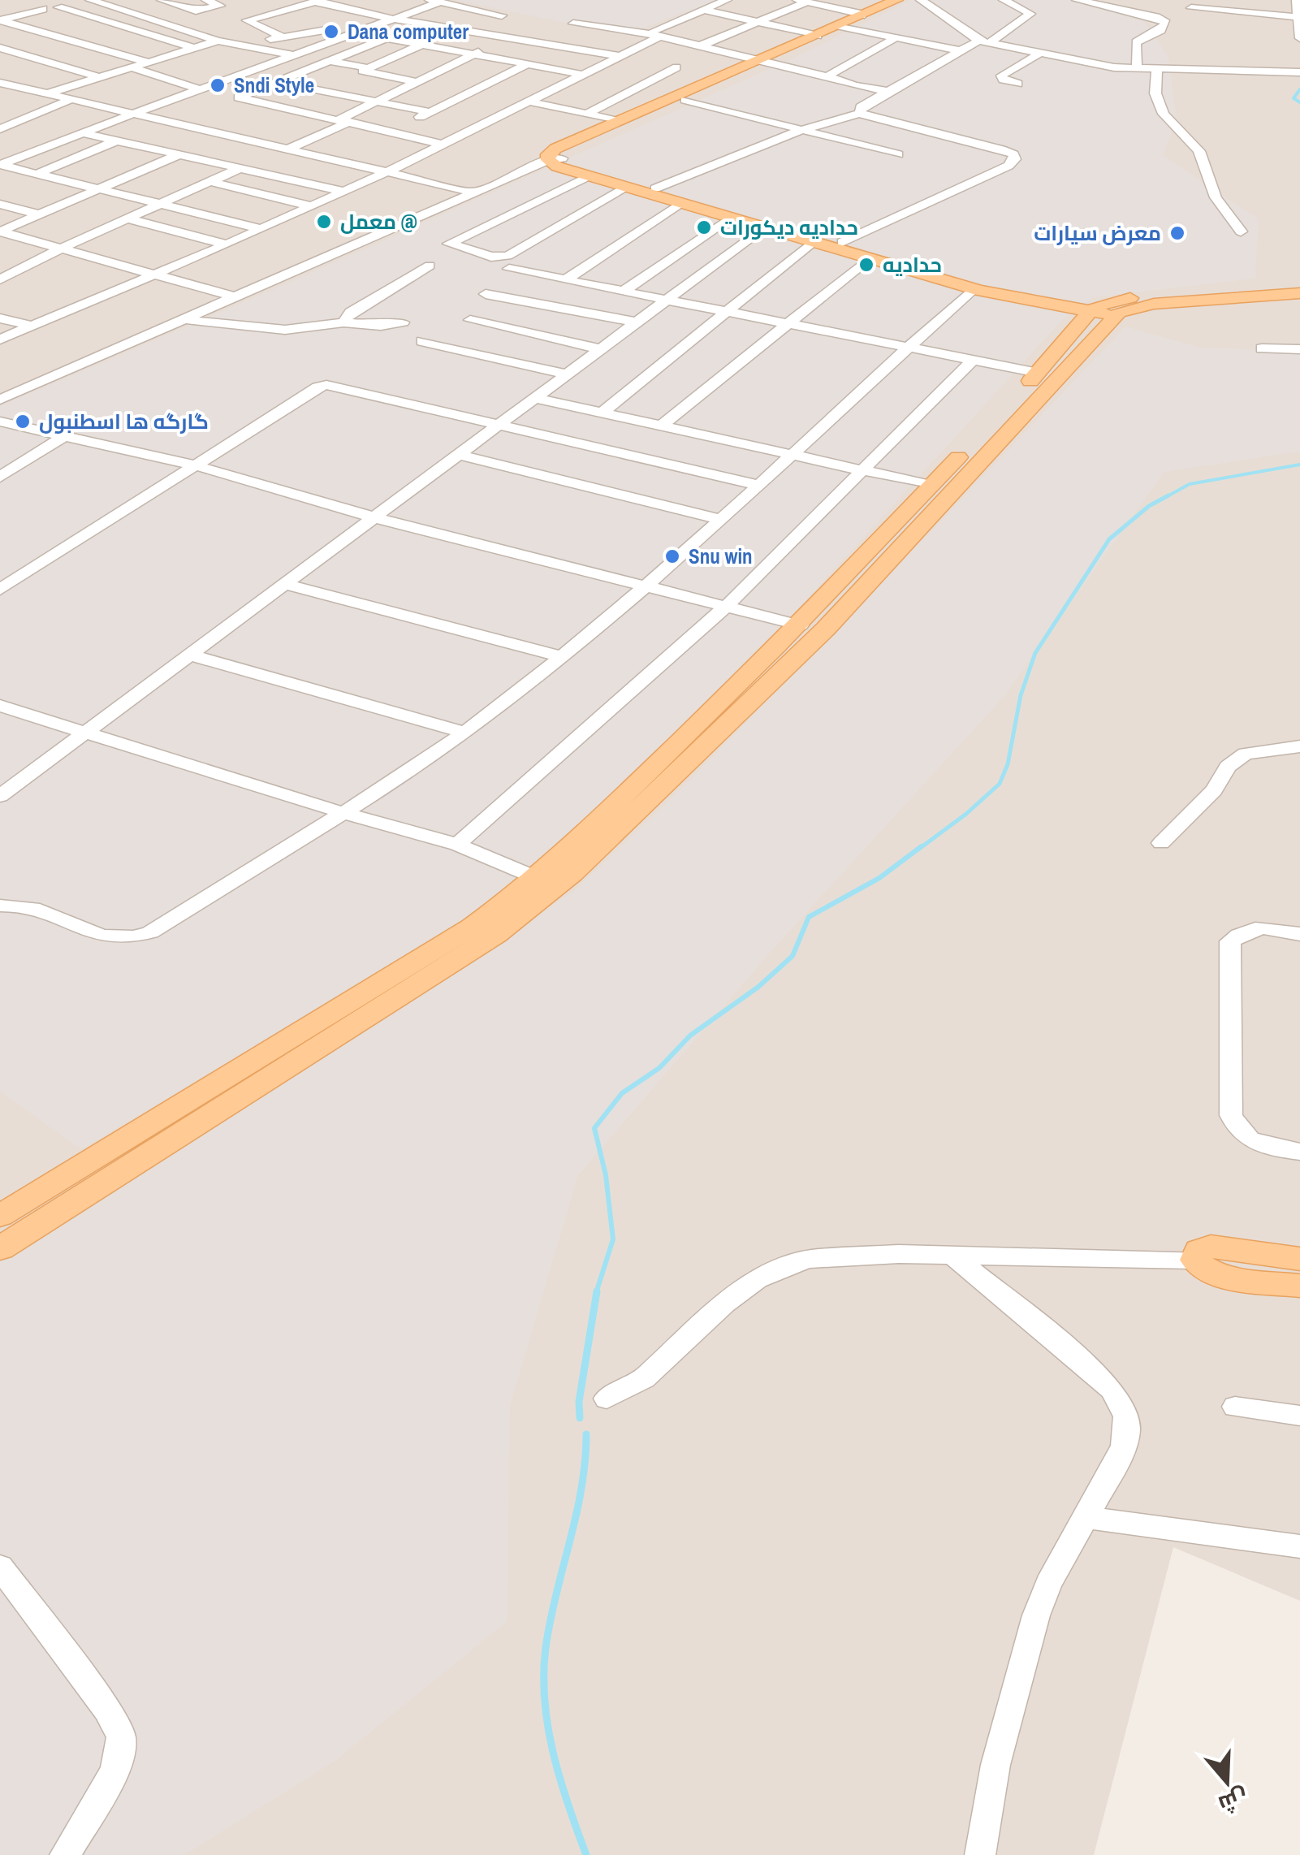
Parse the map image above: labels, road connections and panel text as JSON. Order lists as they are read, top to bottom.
{
  "places": [
    "Dana computer",
    "Sndi Style",
    "معمل @",
    "حداديه ديكورات",
    "معرض سيارات",
    "حداديه",
    "گارگه ها اسطنبول",
    "Snu win"
  ],
  "north": "bottom"
}
